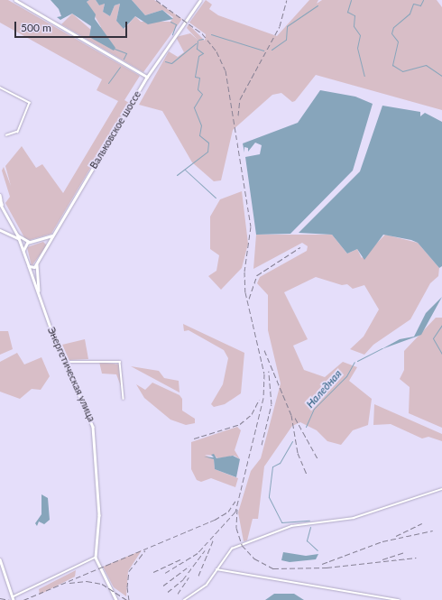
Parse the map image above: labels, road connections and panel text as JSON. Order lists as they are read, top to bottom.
{
  "streets": {
    "main road": ["Вальковское шоссе"],
    "street": ["Энергетическая улица"]
  },
  "water": ["Наледная"],
  "scale_bar": "500 m"
}
